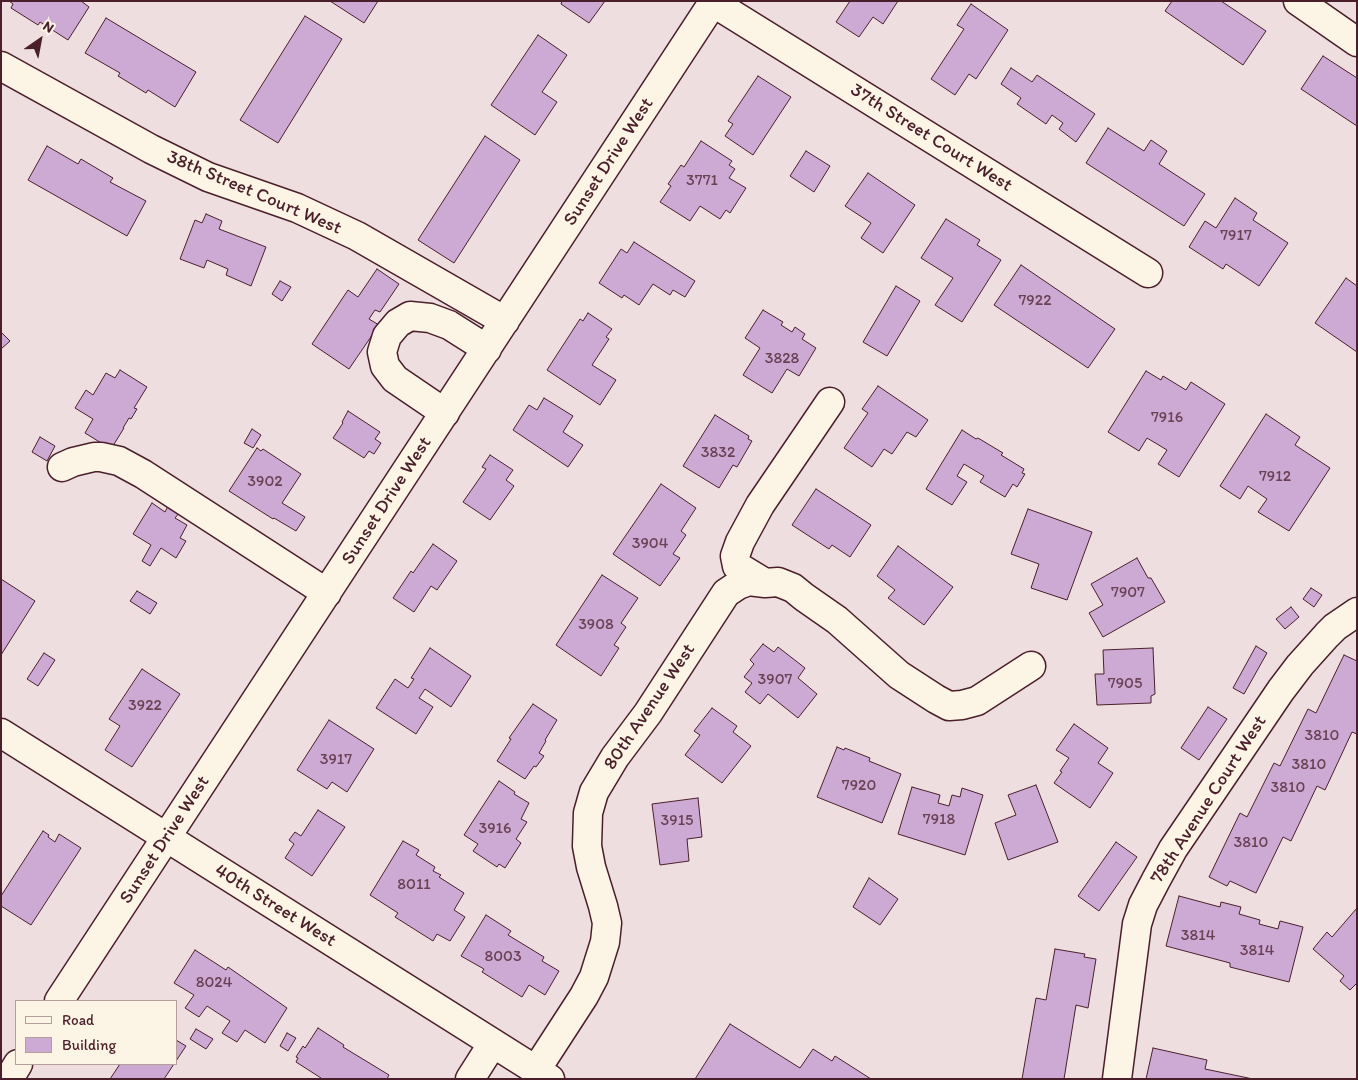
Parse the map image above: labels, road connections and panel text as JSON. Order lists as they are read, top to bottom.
{
  "streets": {
    "street": [
      "37th Street Court West",
      "Sunset Drive West",
      "38th Street Court West",
      "80th Avenue West",
      "78th Avenue Court West",
      "40th Street West"
    ]
  },
  "crossings": [
    ["37th Street Court West", "Sunset Drive West"],
    ["Sunset Drive West", "38th Street Court West"],
    ["Sunset Drive West", "40th Street West"],
    ["80th Avenue West", "40th Street West"]
  ],
  "house_numbers": [
    "3771",
    "7917",
    "7922",
    "3828",
    "7916",
    "3832",
    "7912",
    "3902",
    "3904",
    "7907",
    "3908",
    "3907",
    "7905",
    "3922",
    "3810",
    "3917",
    "3810",
    "7920",
    "3810",
    "7918",
    "3915",
    "3916",
    "3810",
    "8011",
    "3814",
    "3814",
    "8003",
    "8024"
  ],
  "legend": ["Road", "Building"],
  "north": "top right"
}
